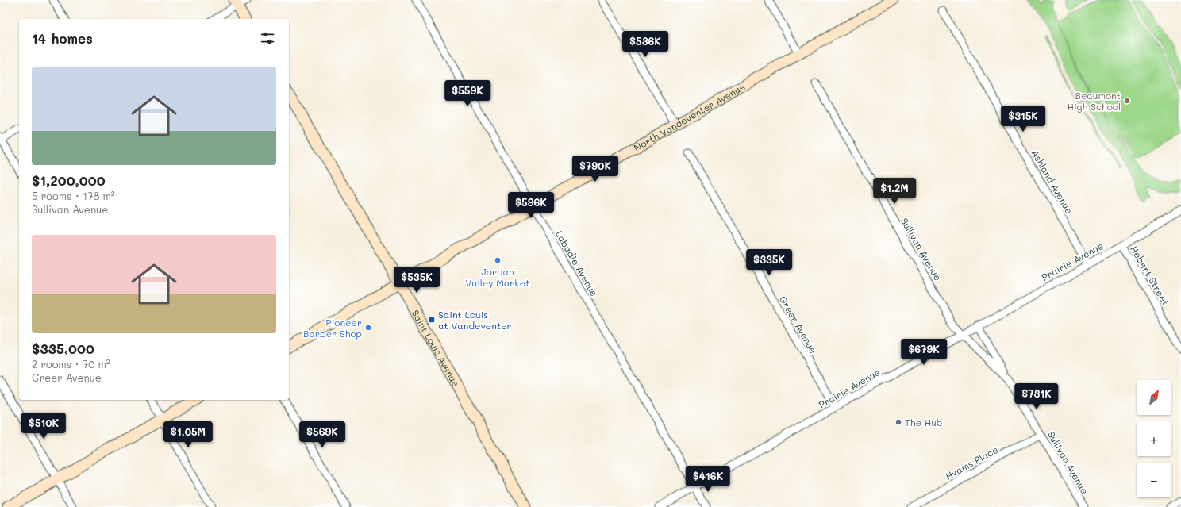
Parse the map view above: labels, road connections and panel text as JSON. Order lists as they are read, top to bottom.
{
  "streets": {
    "main road": ["North Vandeventer Avenue", "Saint Louis Avenue"],
    "street": [
      "Ashland Avenue",
      "Sullivan Avenue",
      "Prairie Avenue",
      "Labadie Avenue",
      "Hebert Street",
      "Greer Avenue",
      "Hyams Place"
    ]
  },
  "crossings": [
    ["North Vandeventer Avenue", "Labadie Avenue"],
    ["North Vandeventer Avenue", "Saint Louis Avenue"],
    ["Ashland Avenue", "Prairie Avenue"],
    ["Sullivan Avenue", "Prairie Avenue"],
    ["Sullivan Avenue", "Hyams Place"],
    ["Prairie Avenue", "Labadie Avenue"],
    ["Prairie Avenue", "Hebert Street"],
    ["Prairie Avenue", "Greer Avenue"]
  ],
  "places": {
    "other": [
      "Beaumont High School",
      "Jordan Valley Market",
      "Pioneer Barber Shop",
      "The Hub"
    ],
    "transit": ["Saint Louis at Vandeventer"]
  },
  "north": "top right",
  "page": {
    "heading": "14 homes",
    "price": [
      "$536K",
      "$559K",
      "$315K",
      "$790K",
      "$1.2M",
      "$596K",
      "$335K",
      "$535K",
      "$679K",
      "$731K",
      "$510K",
      "$1.05M",
      "$569K",
      "$416K"
    ],
    "list": [
      {
        "name": "$1,200,000",
        "note": "5 rooms · 178 m² · Sullivan Avenue"
      },
      {
        "name": "$335,000",
        "note": "2 rooms · 70 m² · Greer Avenue"
      }
    ],
    "map_buttons": ["+", "−"]
  }
}
